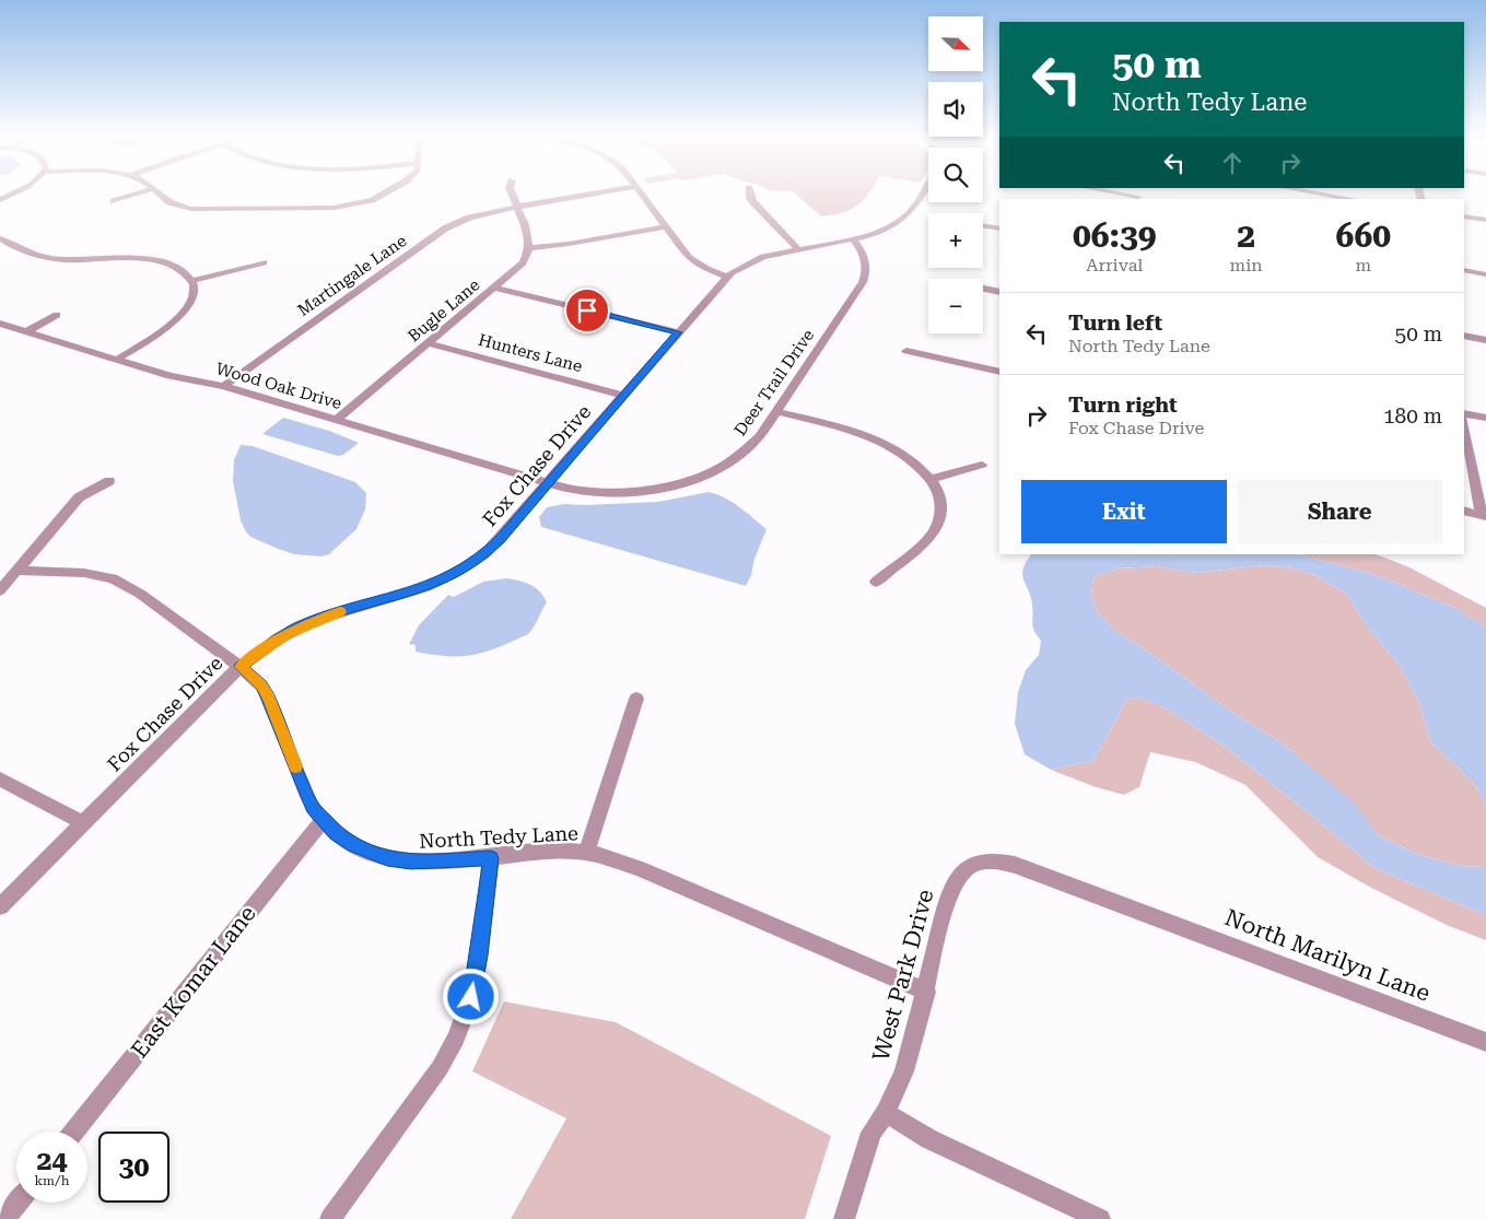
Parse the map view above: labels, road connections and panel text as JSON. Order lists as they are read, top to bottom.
{
  "streets": {
    "street": [
      "Martingale Lane",
      "Bugle Lane",
      "Hunters Lane",
      "Deer Trail Drive",
      "Wood Oak Drive",
      "Fox Chase Drive",
      "North Tedy Lane",
      "North Marilyn Lane",
      "West Park Drive",
      "East Komar Lane"
    ]
  },
  "crossings": [
    ["Martingale Lane", "Wood Oak Drive"],
    ["Bugle Lane", "Hunters Lane"],
    ["Bugle Lane", "Wood Oak Drive"],
    ["Hunters Lane", "Fox Chase Drive"],
    ["Deer Trail Drive", "Wood Oak Drive"],
    ["Deer Trail Drive", "Fox Chase Drive"],
    ["Wood Oak Drive", "Fox Chase Drive"],
    ["Fox Chase Drive", "North Tedy Lane"],
    ["North Tedy Lane", "West Park Drive"],
    ["North Tedy Lane", "East Komar Lane"],
    ["North Marilyn Lane", "West Park Drive"]
  ],
  "north": "bottom right",
  "page": {
    "map_buttons": ["+", "−"],
    "turn": ["50 m", "North Tedy Lane"],
    "eta": [
      "06:39",
      "Arrival",
      "2",
      "min",
      "660",
      "m"
    ],
    "list": [
      {
        "name": "Turn left",
        "note": "North Tedy Lane",
        "value": "50 m"
      },
      {
        "name": "Turn right",
        "note": "Fox Chase Drive",
        "value": "180 m"
      }
    ],
    "buttons": ["Exit", "Share"],
    "speed": "24 km/h",
    "limit": "30"
  }
}
